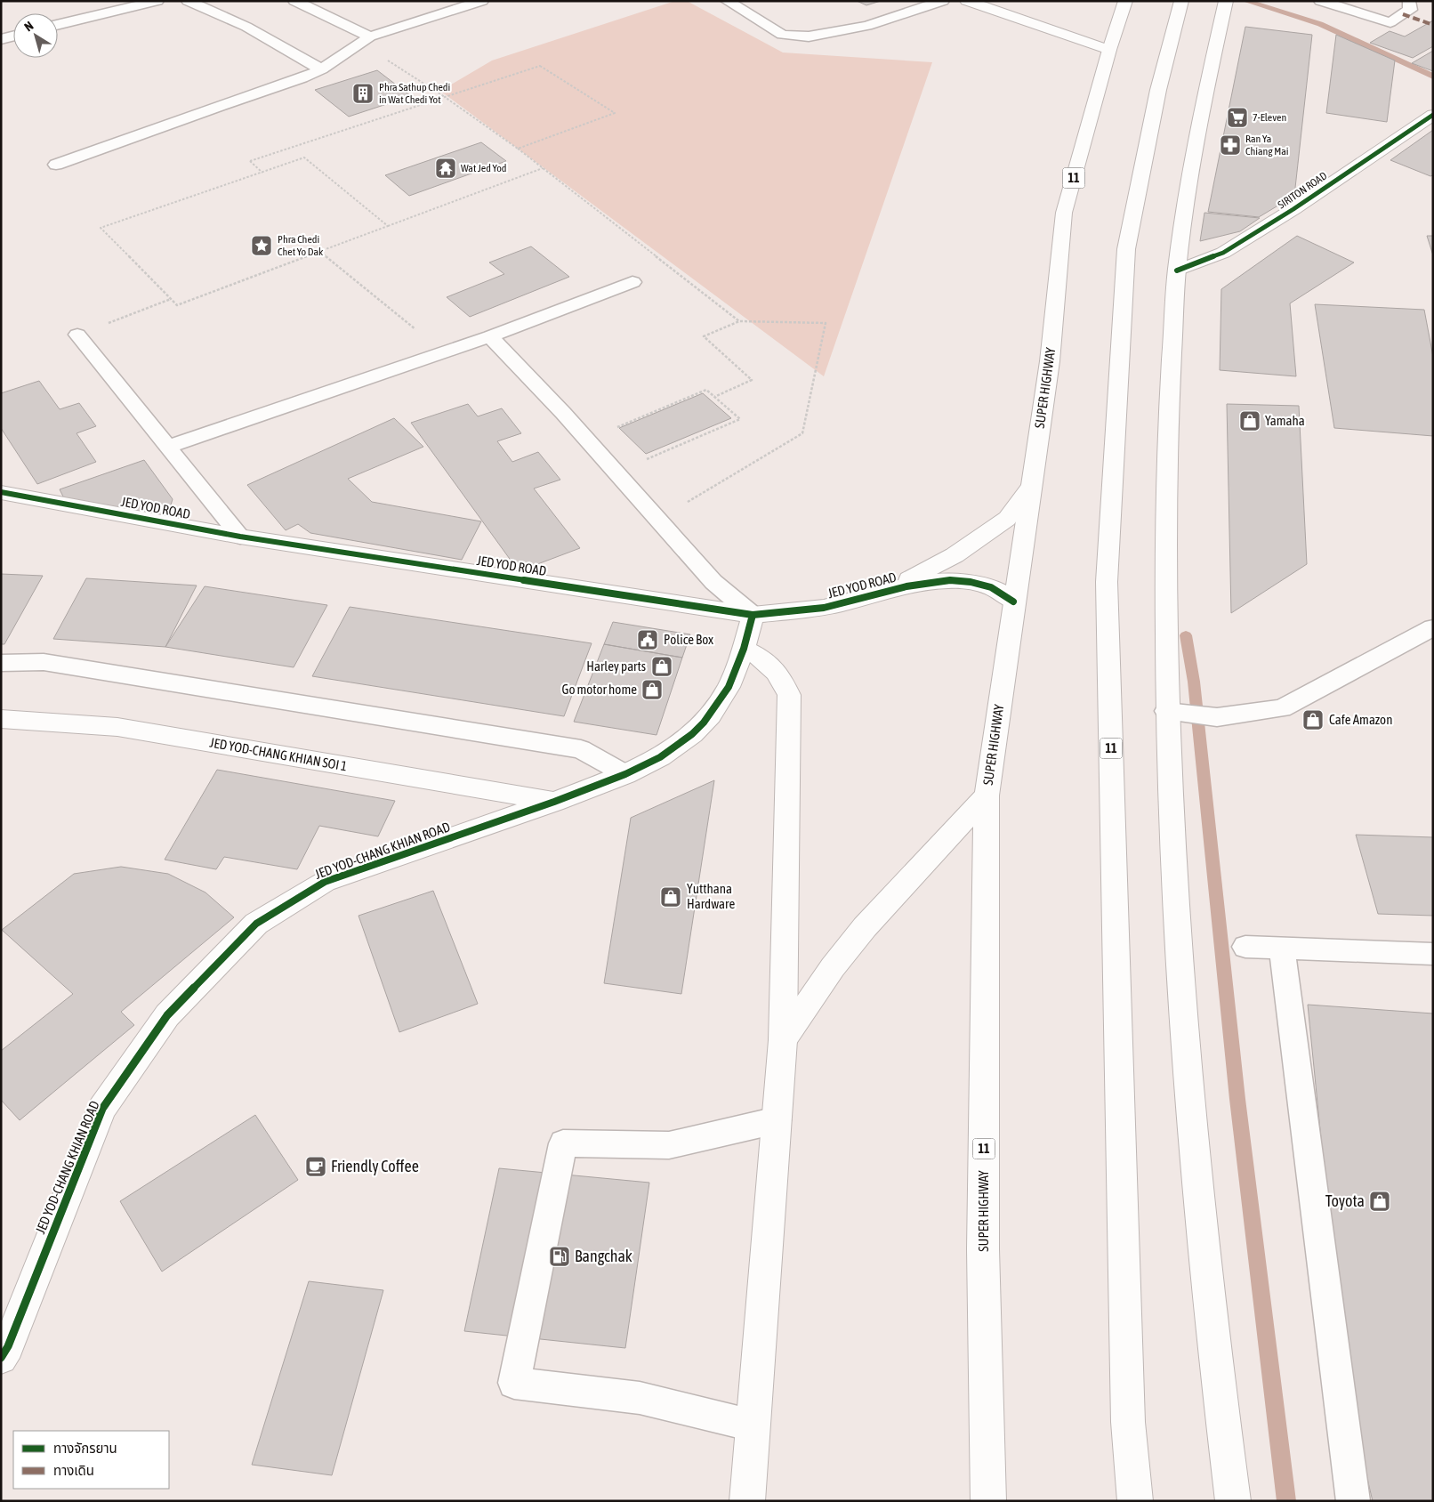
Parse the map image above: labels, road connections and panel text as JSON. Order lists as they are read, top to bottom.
{
  "streets": {
    "main road": [
      "11",
      "SIRITON ROAD",
      "SUPER HIGHWAY",
      "JED YOD ROAD",
      "JED YOD-CHANG KHIAN SOI 1",
      "JED YOD-CHANG KHIAN ROAD"
    ]
  },
  "crossings": [
    ["SUPER HIGHWAY", "JED YOD ROAD"],
    ["JED YOD ROAD", "JED YOD-CHANG KHIAN ROAD"],
    ["JED YOD-CHANG KHIAN SOI 1", "JED YOD-CHANG KHIAN ROAD"]
  ],
  "places": {
    "building": ["Phra Sathup Chedi in Wat Chedi Yot"],
    "supermarket": ["7-Eleven"],
    "pharmacy": ["Ran Ya Chiang Mai"],
    "temple": ["Wat Jed Yod"],
    "place": ["Phra Chedi Chet Yo Dak"],
    "shop": [
      "Yamaha",
      "Harley parts",
      "Go motor home",
      "Cafe Amazon",
      "Yutthana Hardware",
      "Toyota"
    ],
    "public building": ["Police Box"],
    "cafe": ["Friendly Coffee"],
    "fuel station": ["Bangchak"]
  },
  "legend": ["ทางจักรยาน", "ทางเดิน"],
  "north": "top left"
}
